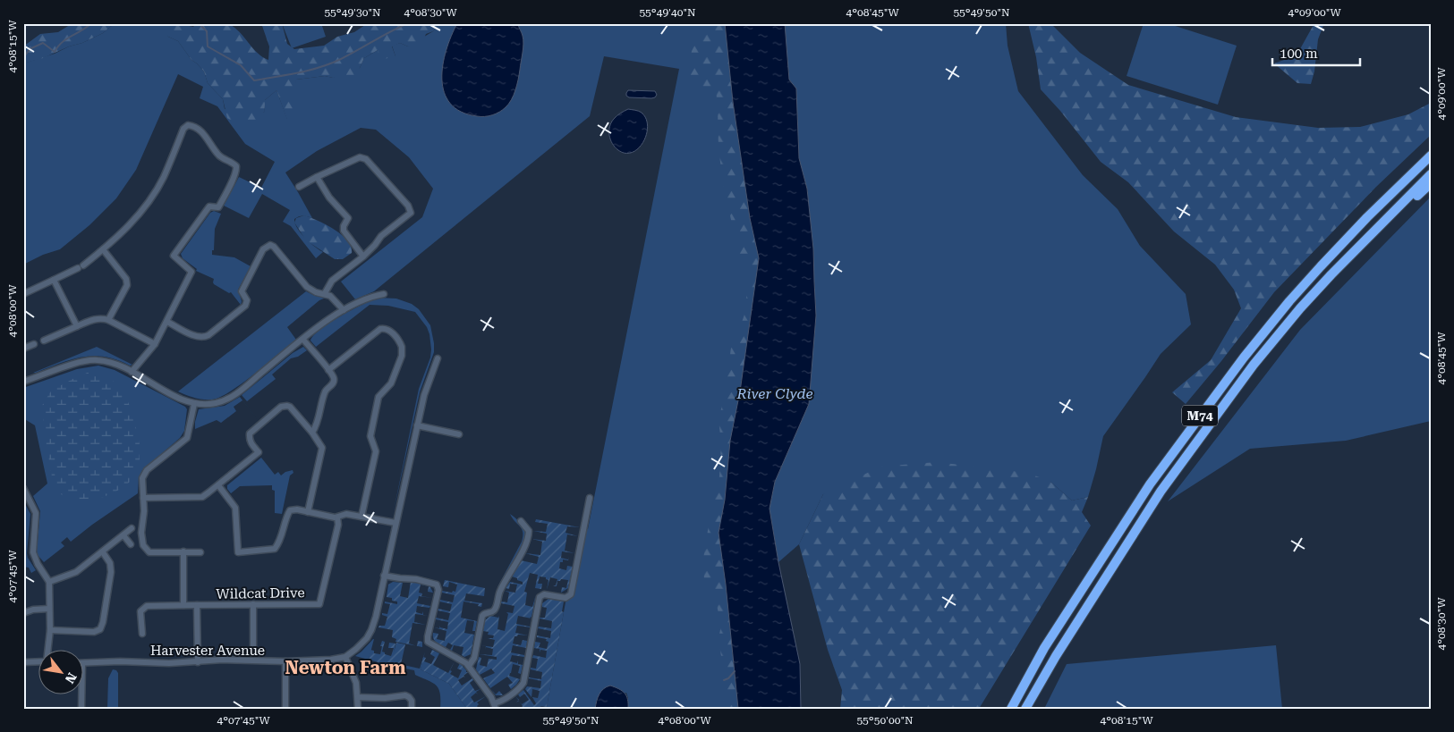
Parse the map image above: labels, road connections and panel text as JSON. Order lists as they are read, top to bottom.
{
  "streets": {
    "highway": ["M74"],
    "street": ["Wildcat Drive", "Harvester Avenue"]
  },
  "crossings": [
    ["Wildcat Drive", "Harvester Avenue"]
  ],
  "districts": ["Newton Farm"],
  "water": ["River Clyde"],
  "scale_bar": "100 m",
  "north": "bottom right",
  "coordinates": [
    "55°49'30\"N",
    "4°08'30\"W",
    "55°49'40\"N",
    "4°08'45\"W",
    "55°49'50\"N",
    "4°09'00\"W",
    "4°08'15\"W",
    "4°08'00\"W",
    "4°07'45\"W",
    "55°50'00\"N"
  ]
}
